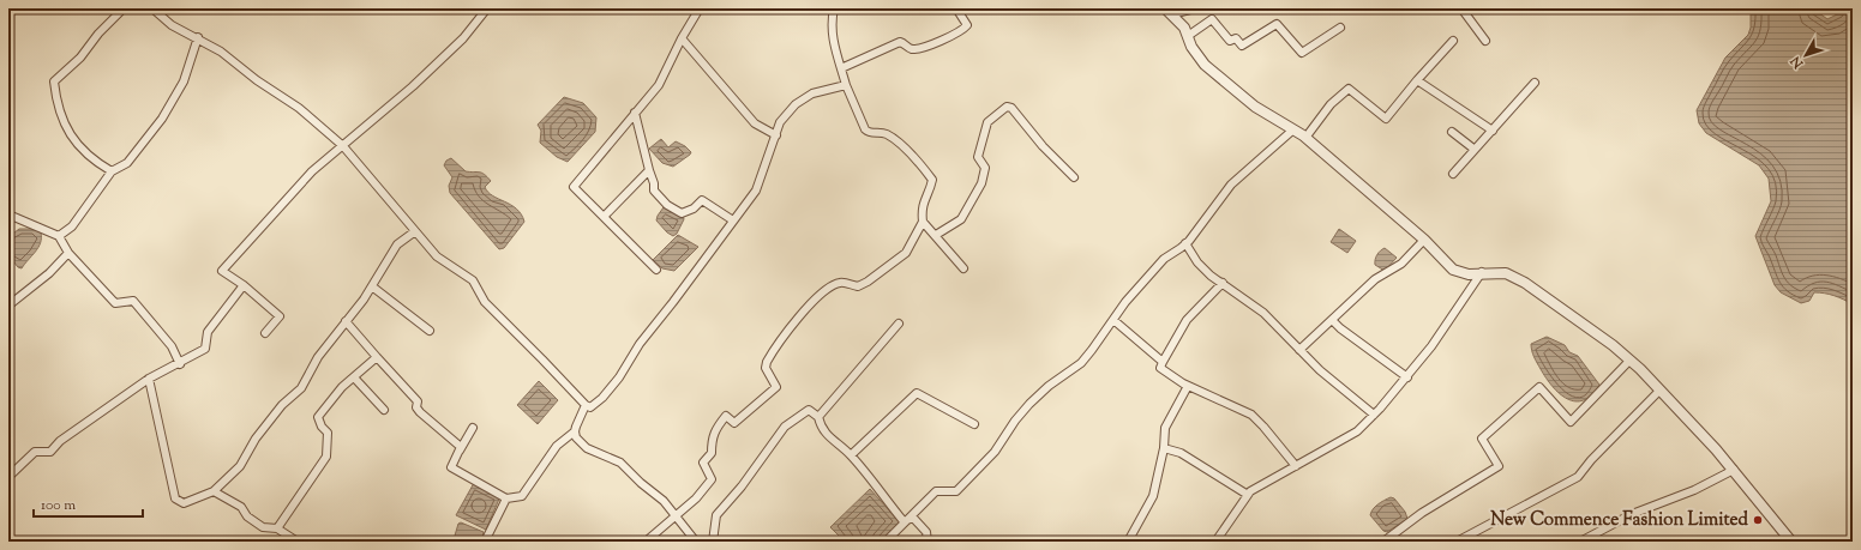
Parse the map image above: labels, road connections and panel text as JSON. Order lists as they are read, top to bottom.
{
  "places": ["New Commence Fashion Limited"],
  "scale_bar": "100 m",
  "north": "bottom left"
}
